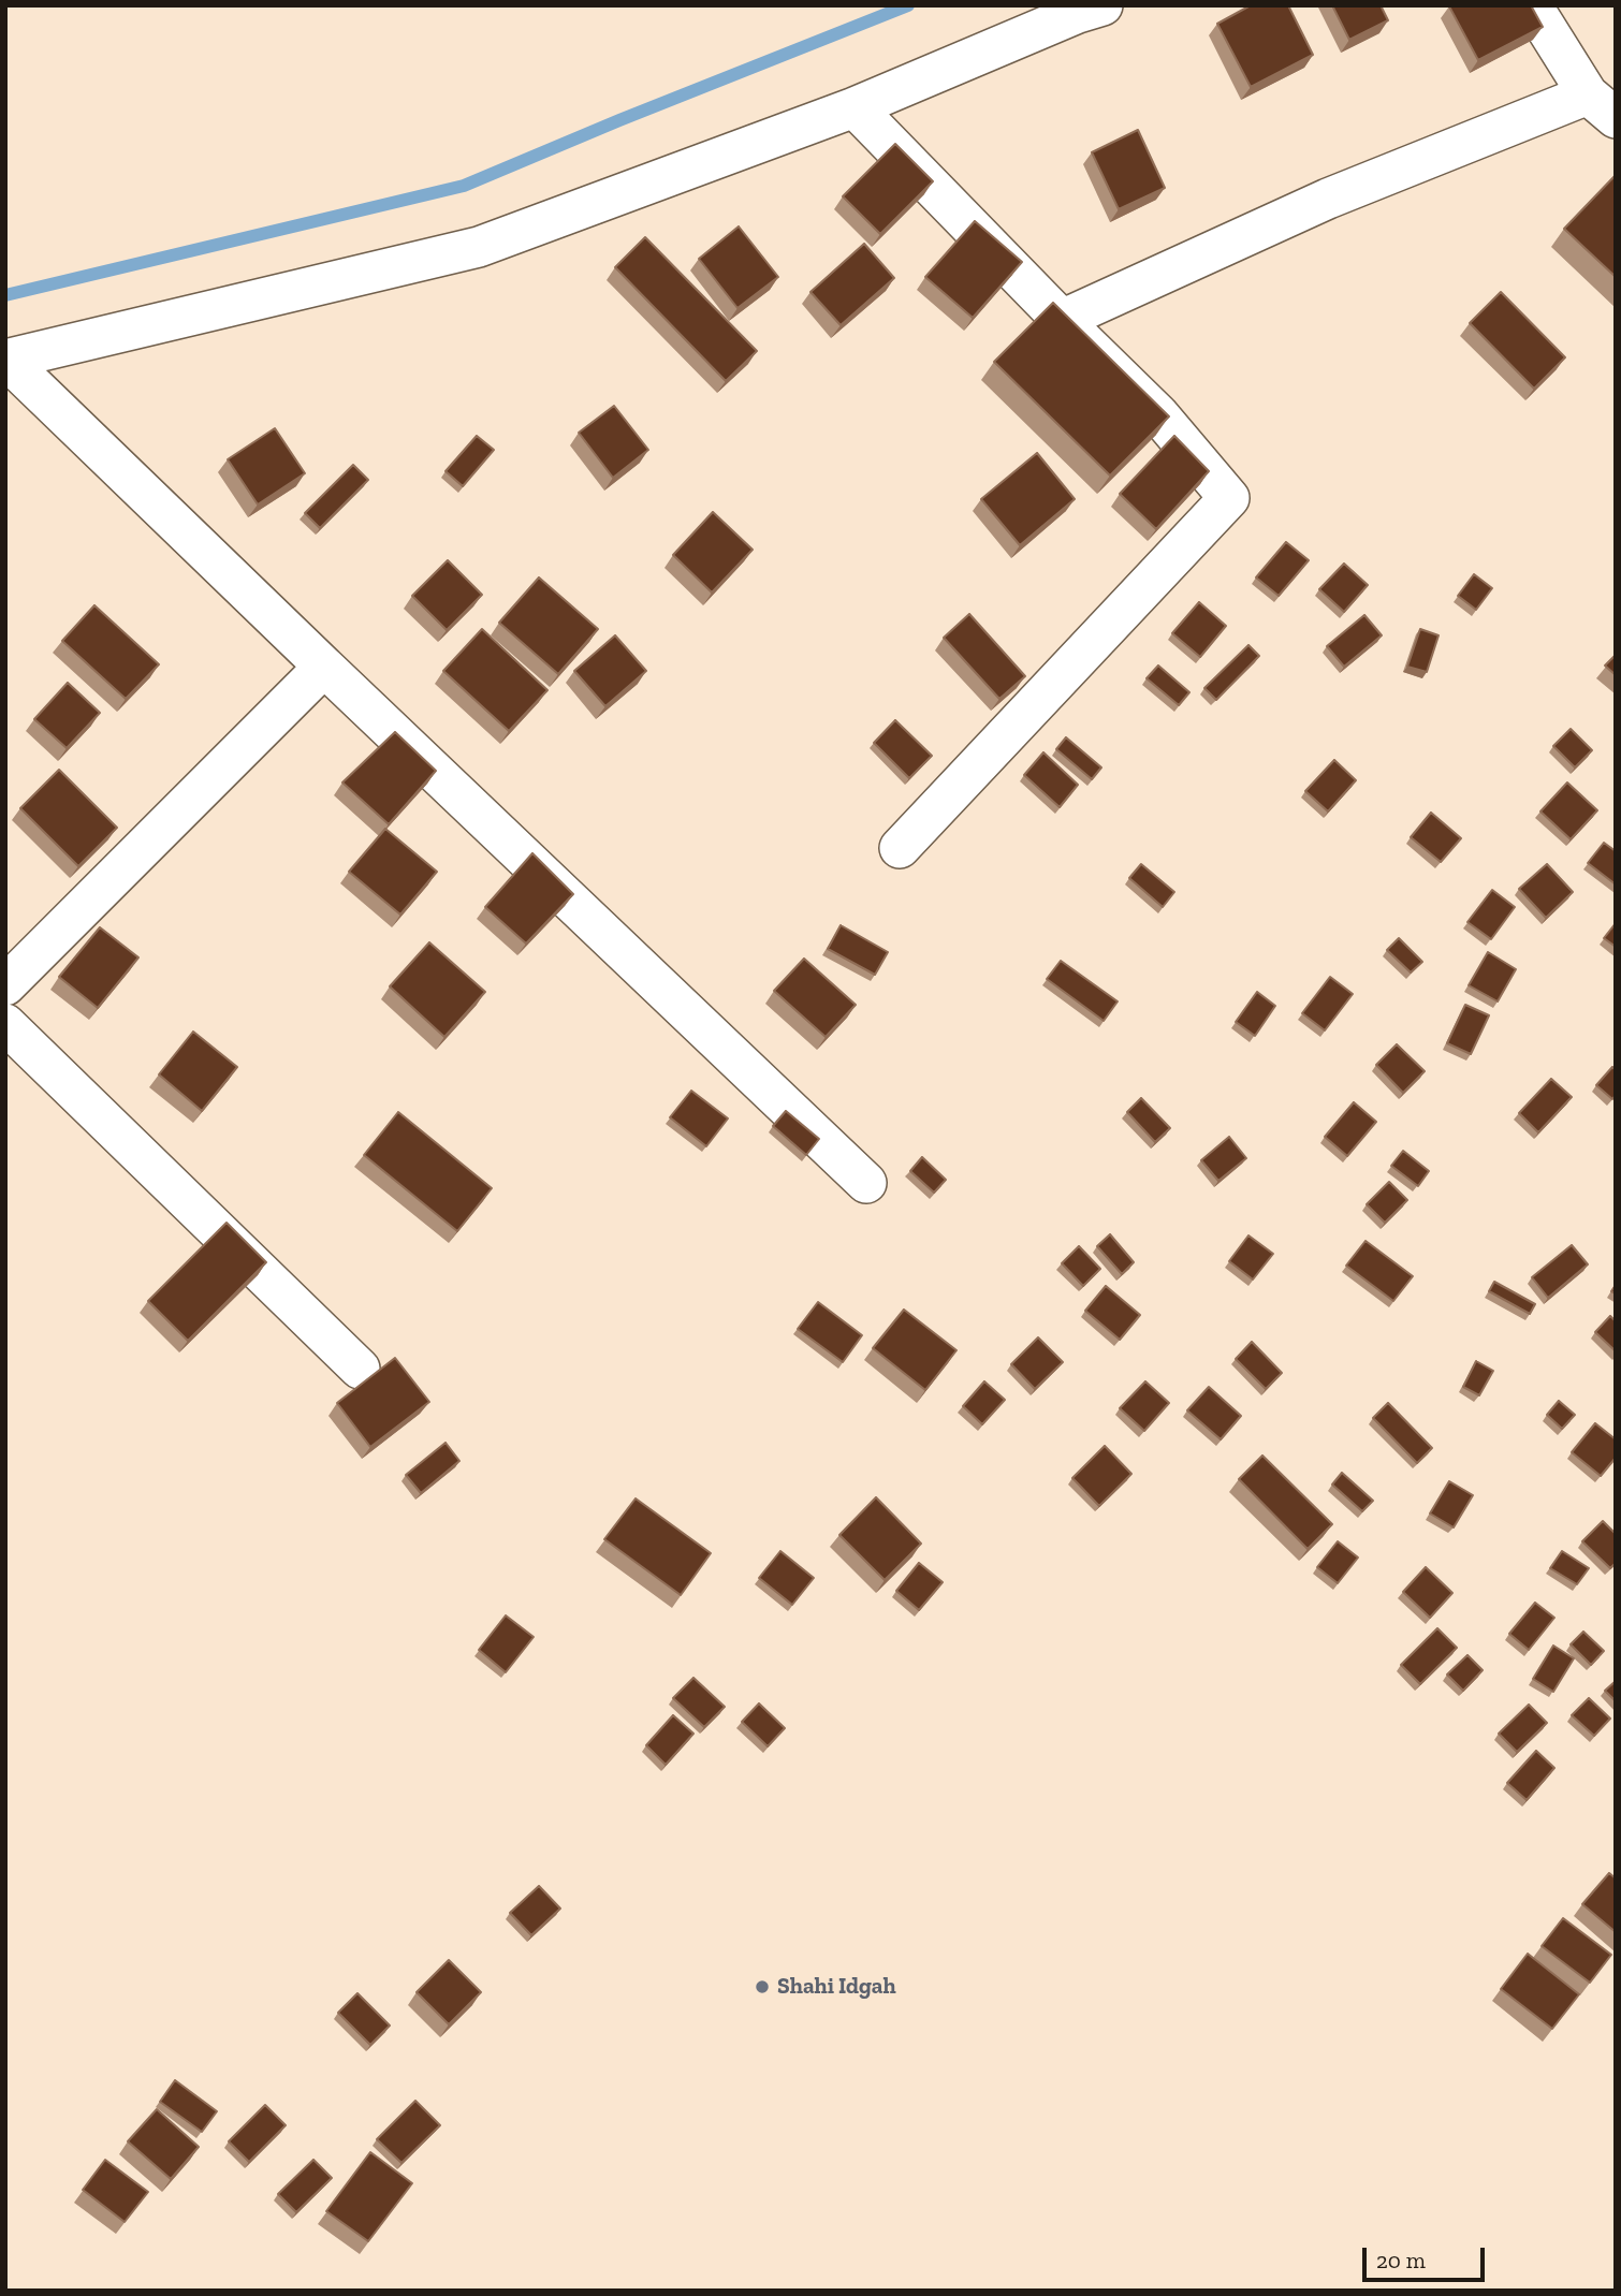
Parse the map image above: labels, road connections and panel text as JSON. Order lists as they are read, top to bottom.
{
  "places": ["Shahi Idgah"],
  "scale_bar": "20 m"
}
